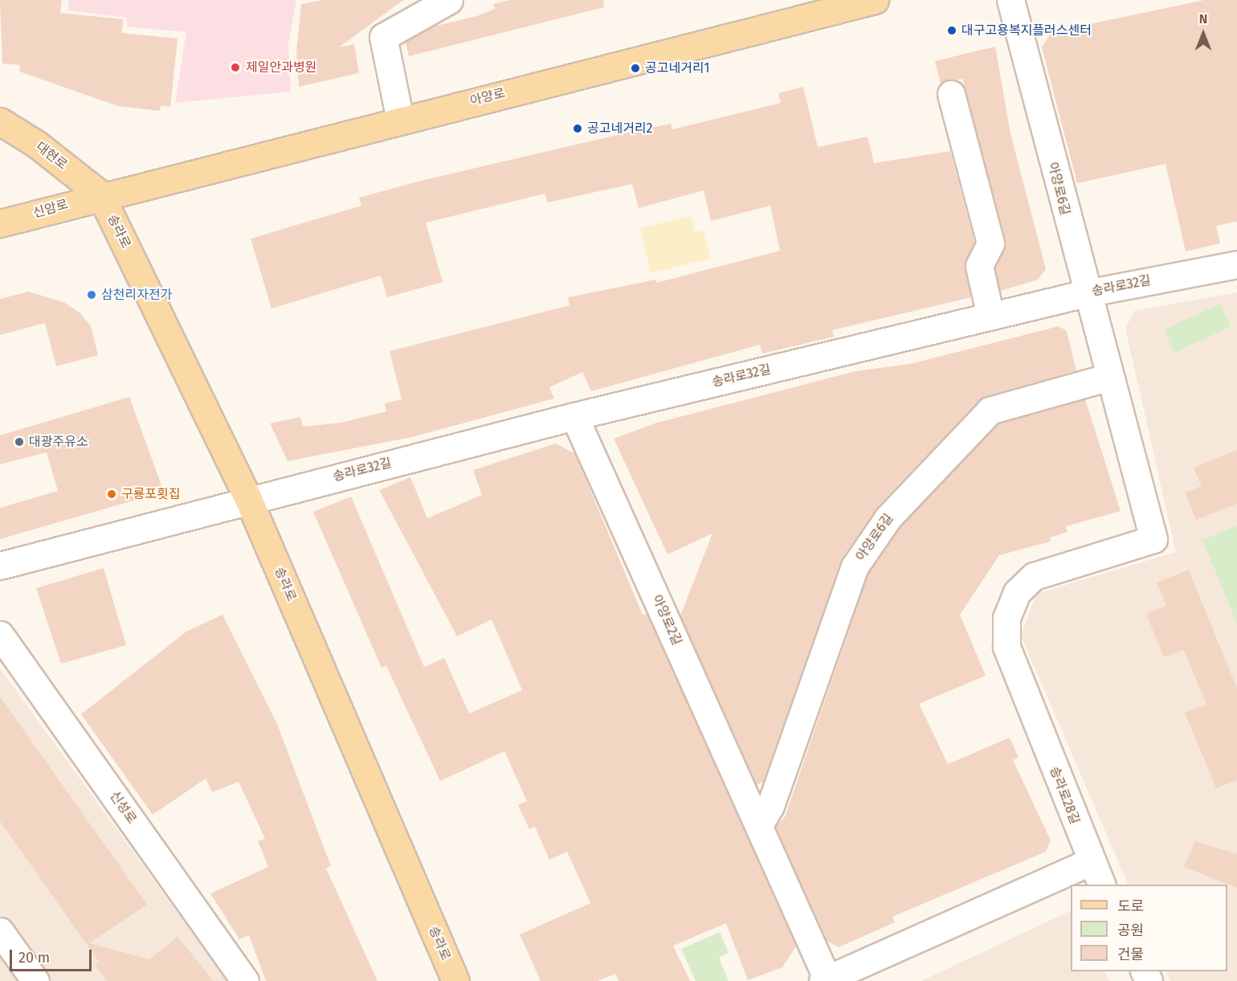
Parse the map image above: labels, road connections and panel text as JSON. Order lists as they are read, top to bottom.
{
  "streets": {
    "main road": [
      "아양로",
      "대현로",
      "신암로",
      "송라로"
    ],
    "street": [
      "아양로6길",
      "송라로32길",
      "아양로2길",
      "송라로28길",
      "신성로"
    ]
  },
  "crossings": [
    ["아양로", "대현로"],
    ["아양로", "신암로"],
    ["아양로", "송라로"],
    ["대현로", "신암로"],
    ["대현로", "송라로"],
    ["아양로6길", "송라로32길"],
    ["아양로6길", "아양로2길"],
    ["아양로6길", "송라로28길"],
    ["신암로", "송라로"],
    ["송라로", "송라로32길"],
    ["송라로32길", "아양로2길"]
  ],
  "places": [
    "대구고용복지플러스센터",
    "제일안과병원",
    "공고네거리1",
    "공고네거리2",
    "삼천리자전가",
    "대광주유소",
    "구룡포횟집"
  ],
  "legend": ["도로", "공원", "건물"],
  "scale_bar": "20 m",
  "north": "top"
}
